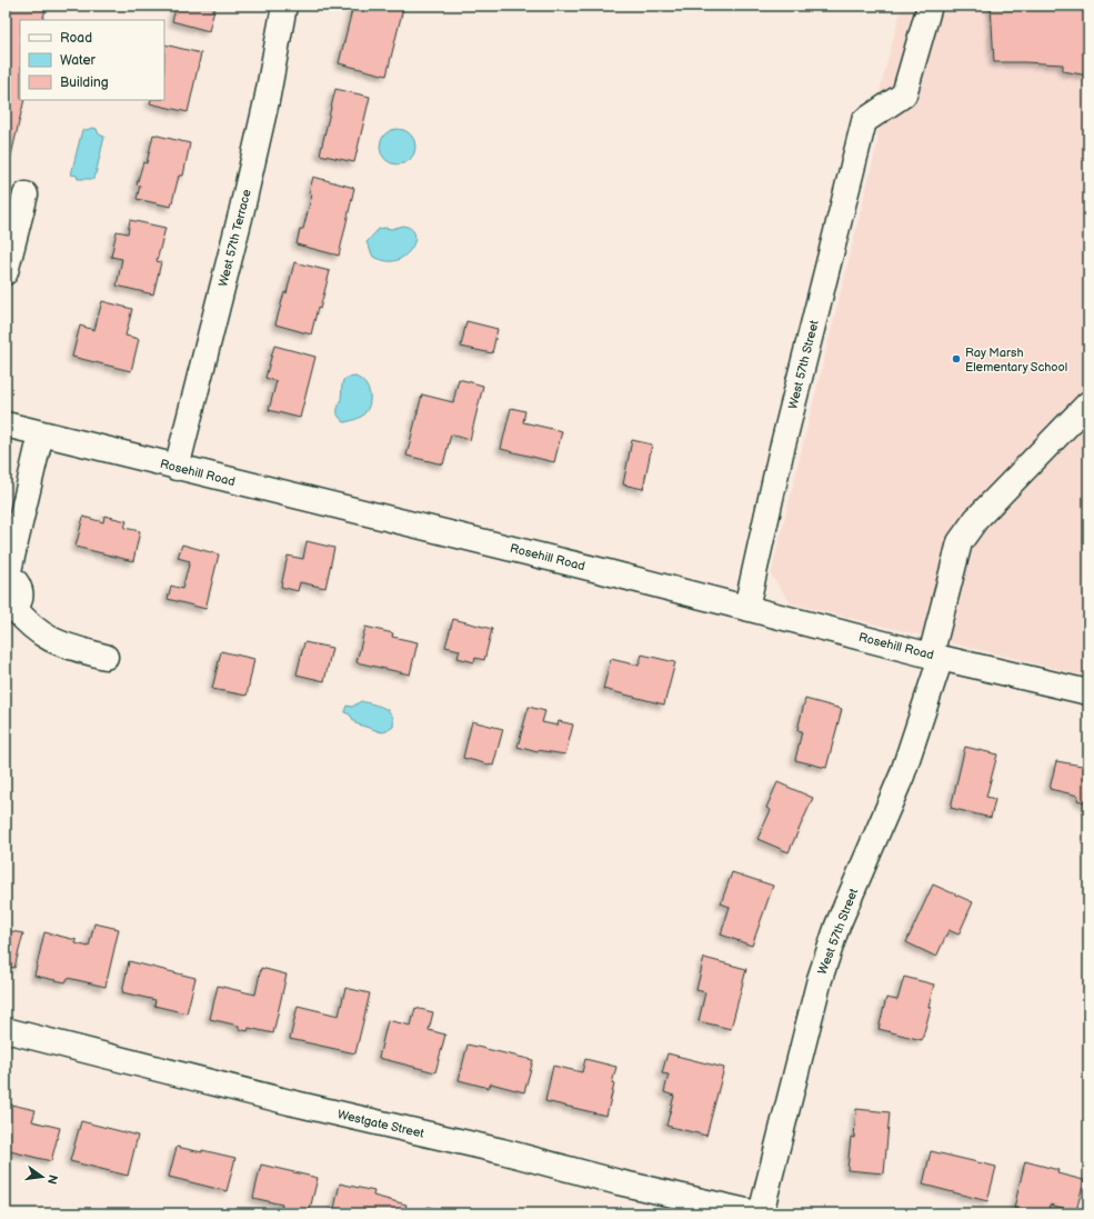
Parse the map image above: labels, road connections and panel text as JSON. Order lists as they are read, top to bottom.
{
  "streets": {
    "street": [
      "West 57th Terrace",
      "West 57th Street",
      "Rosehill Road",
      "Westgate Street"
    ]
  },
  "crossings": [
    ["West 57th Terrace", "Rosehill Road"],
    ["West 57th Street", "Rosehill Road"]
  ],
  "places": ["Ray Marsh Elementary School"],
  "legend": ["Road", "Water", "Building"],
  "north": "right"
}
